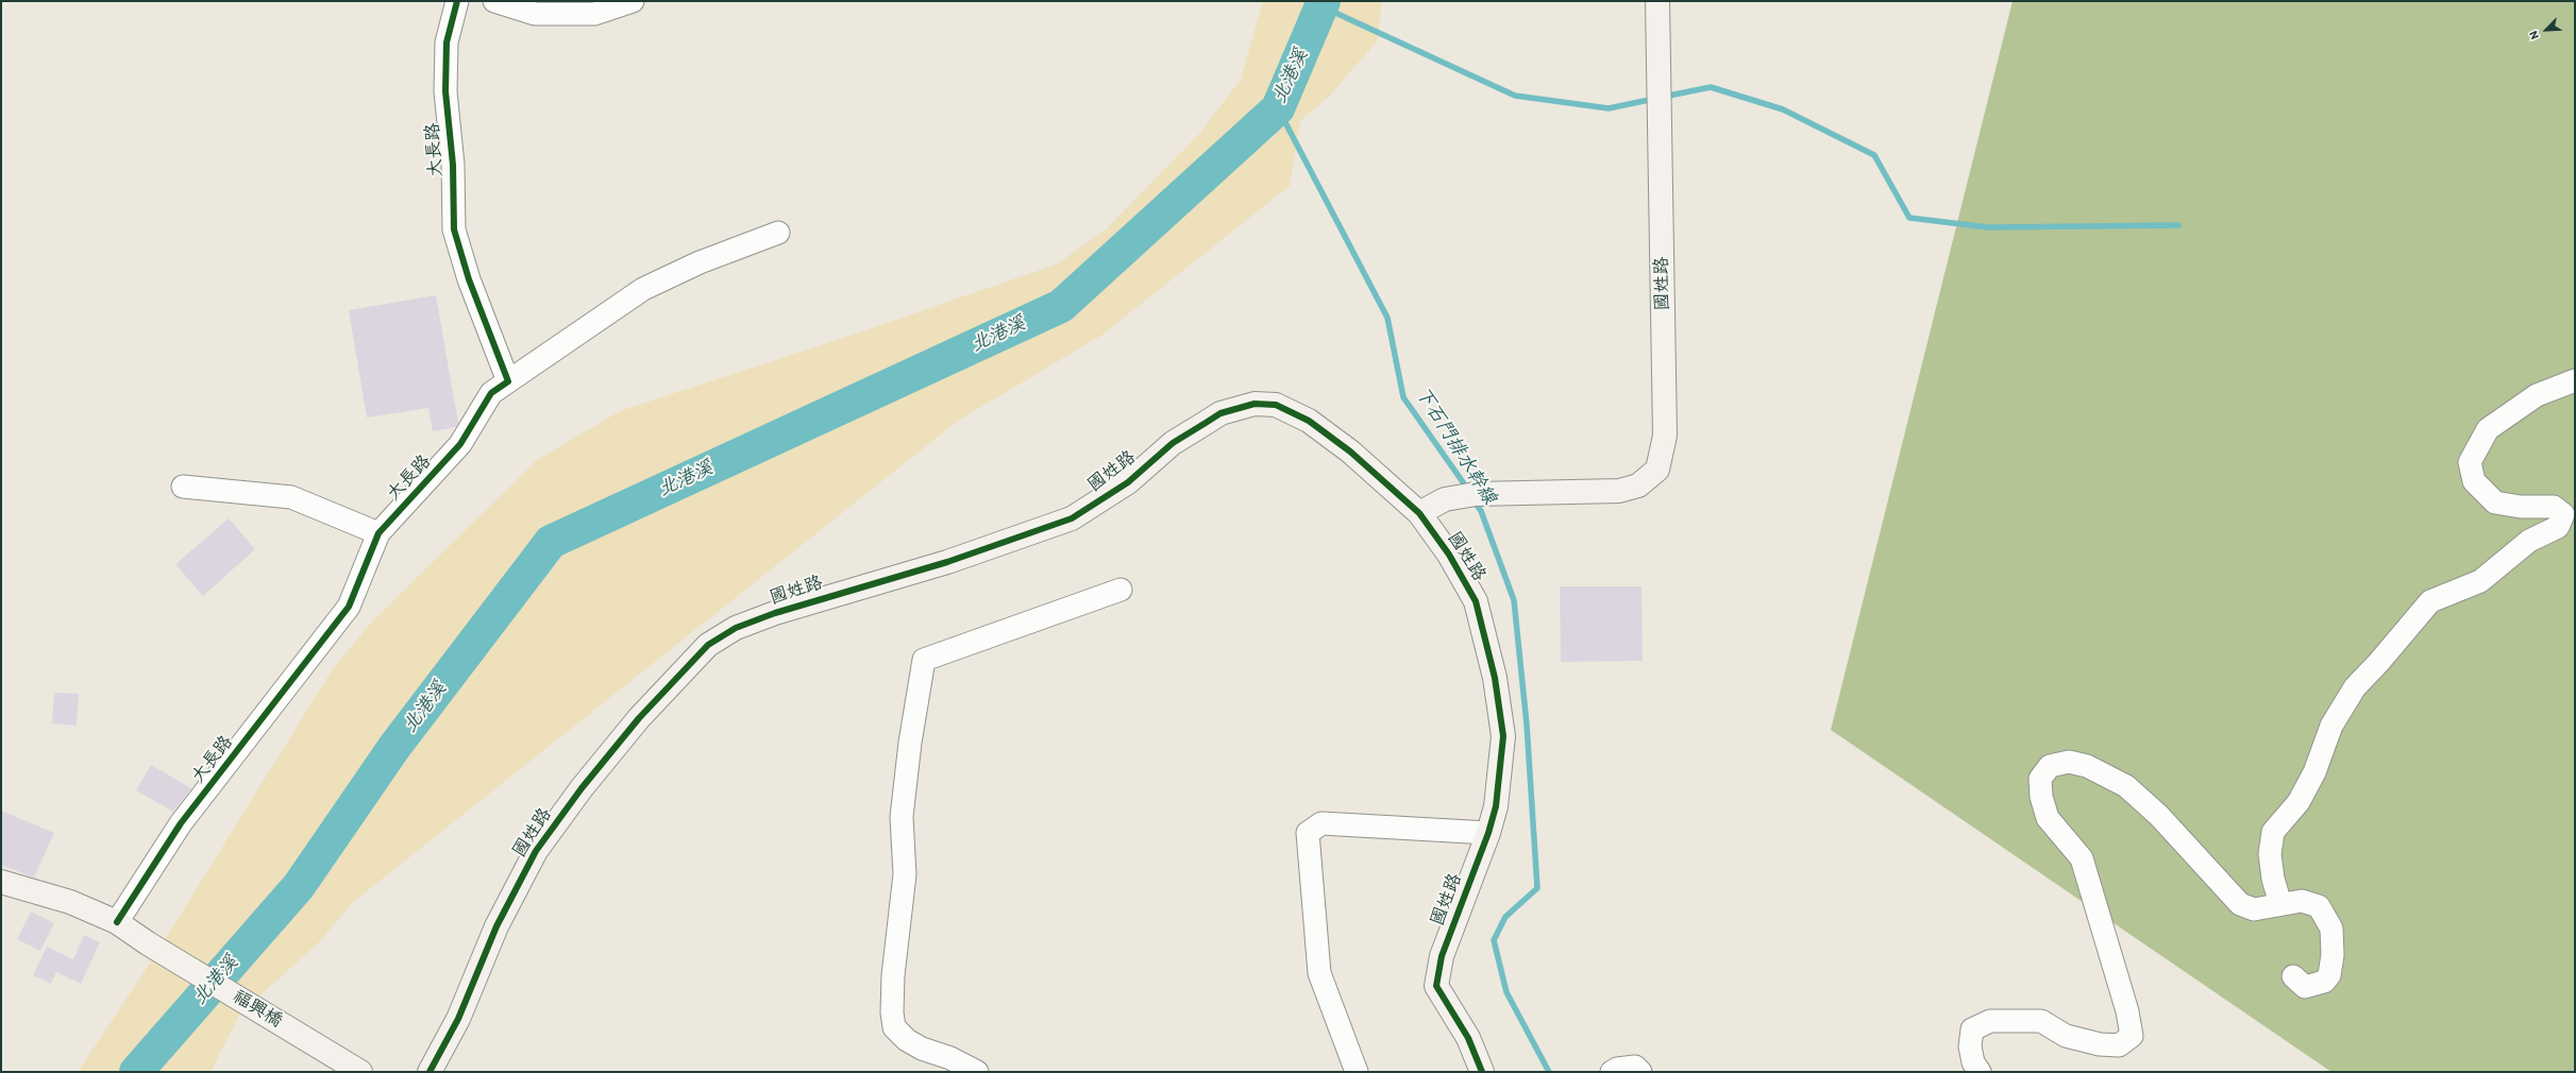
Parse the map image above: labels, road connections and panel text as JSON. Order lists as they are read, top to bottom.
{
  "streets": {
    "street": ["大長路", "國姓路", "福興橋"]
  },
  "crossings": [
    ["大長路", "福興橋"]
  ],
  "water": ["北港溪", "下石門排水幹線"],
  "north": "bottom left"
}
